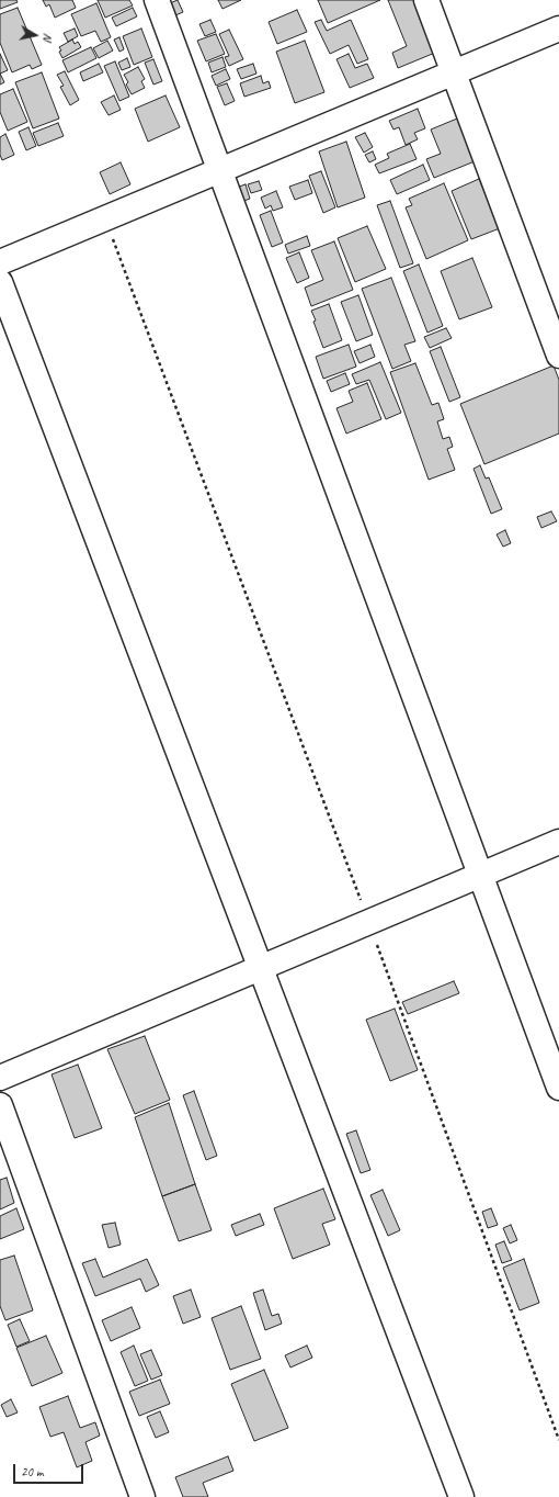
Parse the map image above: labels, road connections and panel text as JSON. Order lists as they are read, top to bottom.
{
  "scale_bar": "20 m",
  "north": "right"
}
